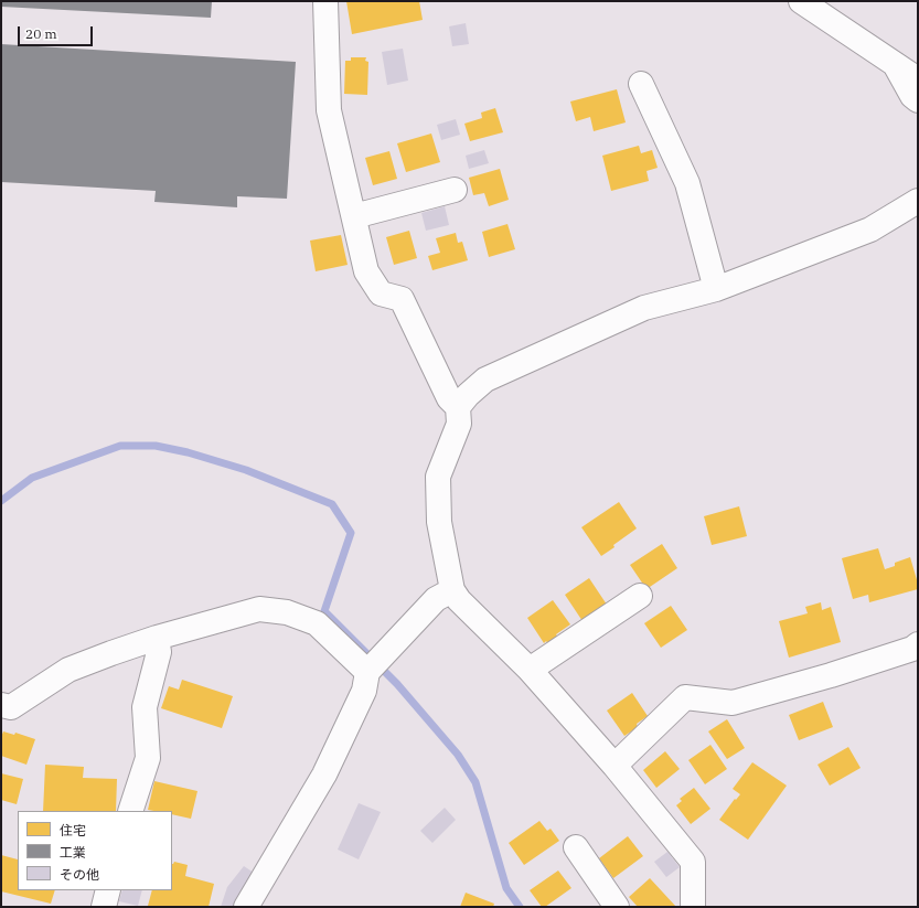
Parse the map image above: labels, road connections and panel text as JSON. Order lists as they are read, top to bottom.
{
  "legend": ["住宅", "工業", "その他"],
  "scale_bar": "20 m"
}
